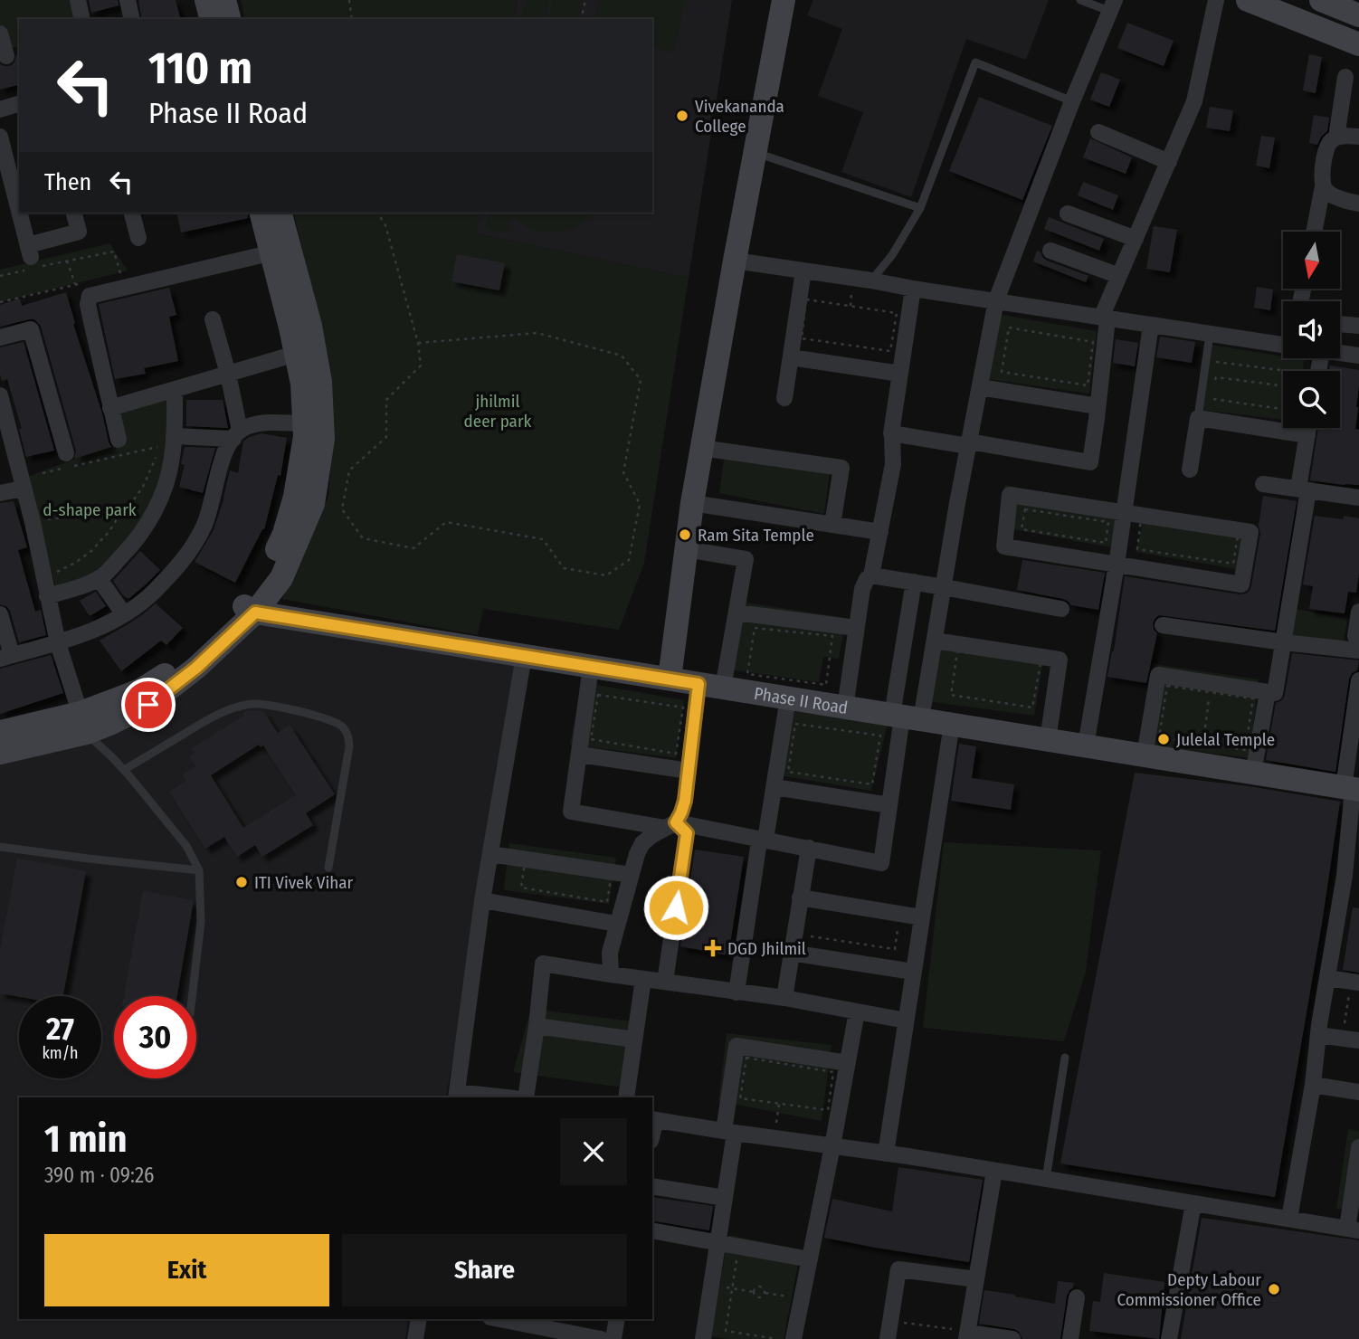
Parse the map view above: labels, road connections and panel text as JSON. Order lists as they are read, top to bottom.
{
  "streets": {
    "street": ["Phase II Road"]
  },
  "parks": ["jhilmil deer park", "d-shape park"],
  "places": {
    "other": [
      "Vivekananda College",
      "Ram Sita Temple",
      "Julelal Temple",
      "ITI Vivek Vihar",
      "Depty Labour Commissioner Office"
    ],
    "health": ["DGD Jhilmil"]
  },
  "north": "bottom",
  "page": {
    "turn": ["110 m", "Phase II Road"],
    "then": "Then",
    "speed": "27 km/h",
    "limit": "30",
    "heading": ["1 min", "390 m · 09:26"],
    "buttons": ["Exit", "Share"]
  }
}
